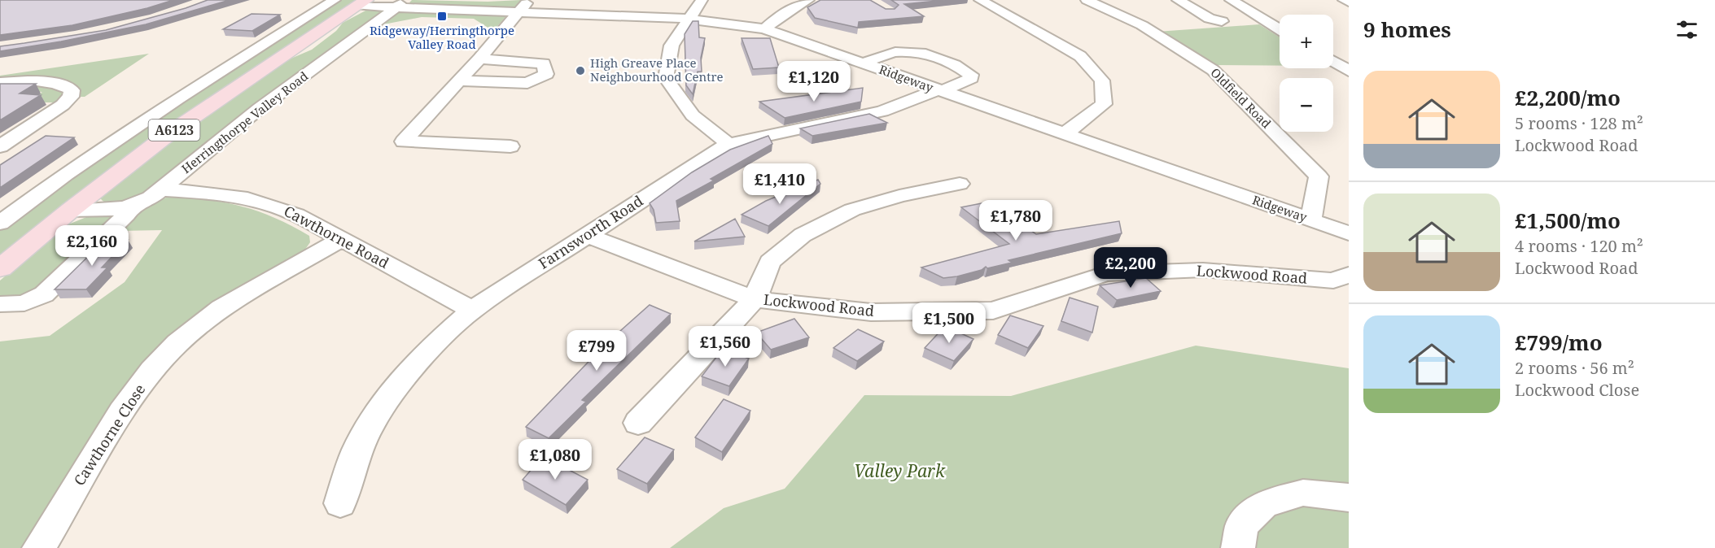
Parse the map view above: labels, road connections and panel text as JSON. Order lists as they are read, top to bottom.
{
  "streets": {
    "main road": ["Herringthorpe Valley Road", "A6123"],
    "street": [
      "Ridgeway",
      "Oldfield Road",
      "Farnsworth Road",
      "Cawthorne Road",
      "Lockwood Road",
      "Cawthorne Close"
    ]
  },
  "crossings": [
    ["Ridgeway", "Oldfield Road"],
    ["Ridgeway", "Herringthorpe Valley Road"],
    ["Ridgeway", "Farnsworth Road"],
    ["Herringthorpe Valley Road", "Cawthorne Road"],
    ["Farnsworth Road", "Cawthorne Road"],
    ["Farnsworth Road", "Lockwood Road"],
    ["Cawthorne Road", "Cawthorne Close"]
  ],
  "parks": ["Valley Park"],
  "places": {
    "transit": ["Ridgeway/Herringthorpe Valley Road"],
    "other": ["High Greave Place Neighbourhood Centre"]
  },
  "page": {
    "heading": "9 homes",
    "map_buttons": ["+", "−"],
    "list": [
      {
        "name": "£2,200/mo",
        "note": "5 rooms · 128 m² · Lockwood Road"
      },
      {
        "name": "£1,500/mo",
        "note": "4 rooms · 120 m² · Lockwood Road"
      },
      {
        "name": "£799/mo",
        "note": "2 rooms · 56 m² · Lockwood Close"
      }
    ],
    "price": [
      "£1,120",
      "£1,410",
      "£1,780",
      "£2,160",
      "£2,200",
      "£1,500",
      "£1,560",
      "£799",
      "£1,080"
    ]
  }
}
